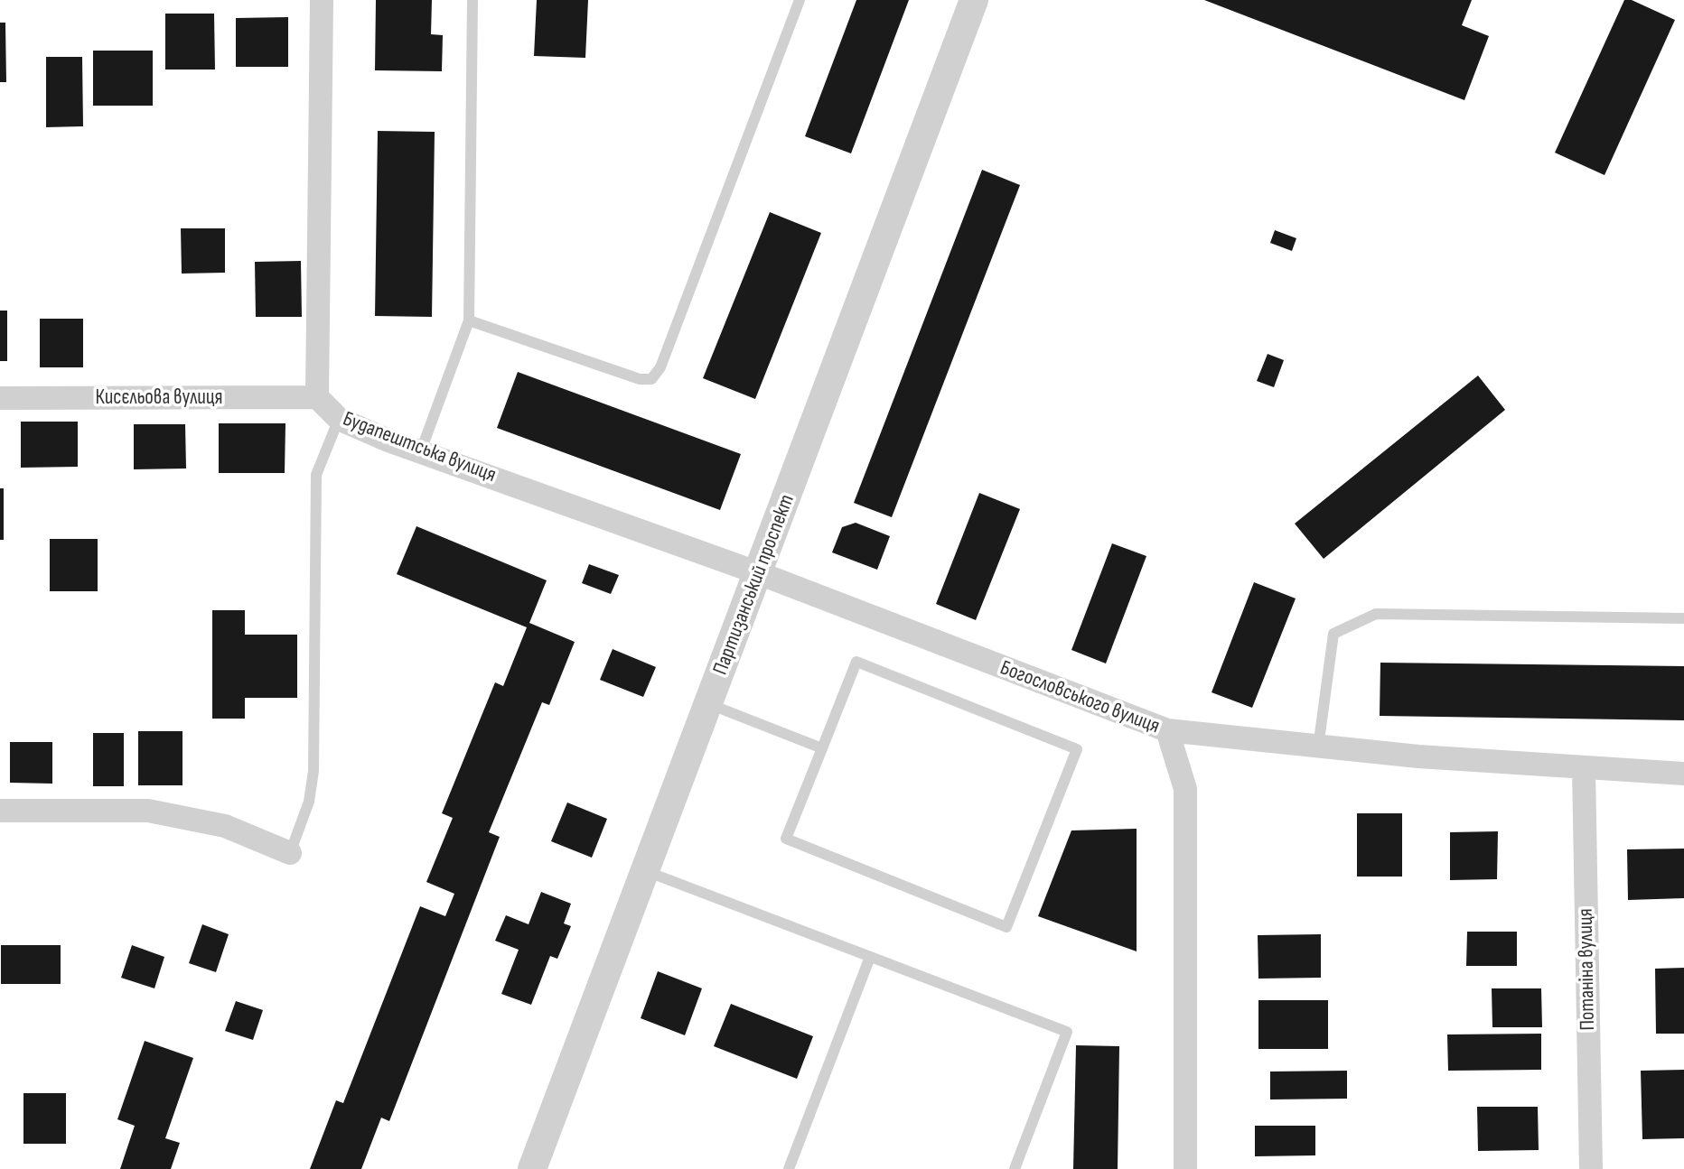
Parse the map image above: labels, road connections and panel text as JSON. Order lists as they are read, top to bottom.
{
  "streets": {
    "street": [
      "Кисєльова вулиця",
      "Будапештська вулиця",
      "Партизанський проспект",
      "Богословського вулиця",
      "Потаніна вулиця"
    ]
  },
  "crossings": [
    ["Кисєльова вулиця", "Будапештська вулиця"],
    ["Будапештська вулиця", "Партизанський проспект"],
    ["Будапештська вулиця", "Богословського вулиця"],
    ["Партизанський проспект", "Богословського вулиця"]
  ]
}
